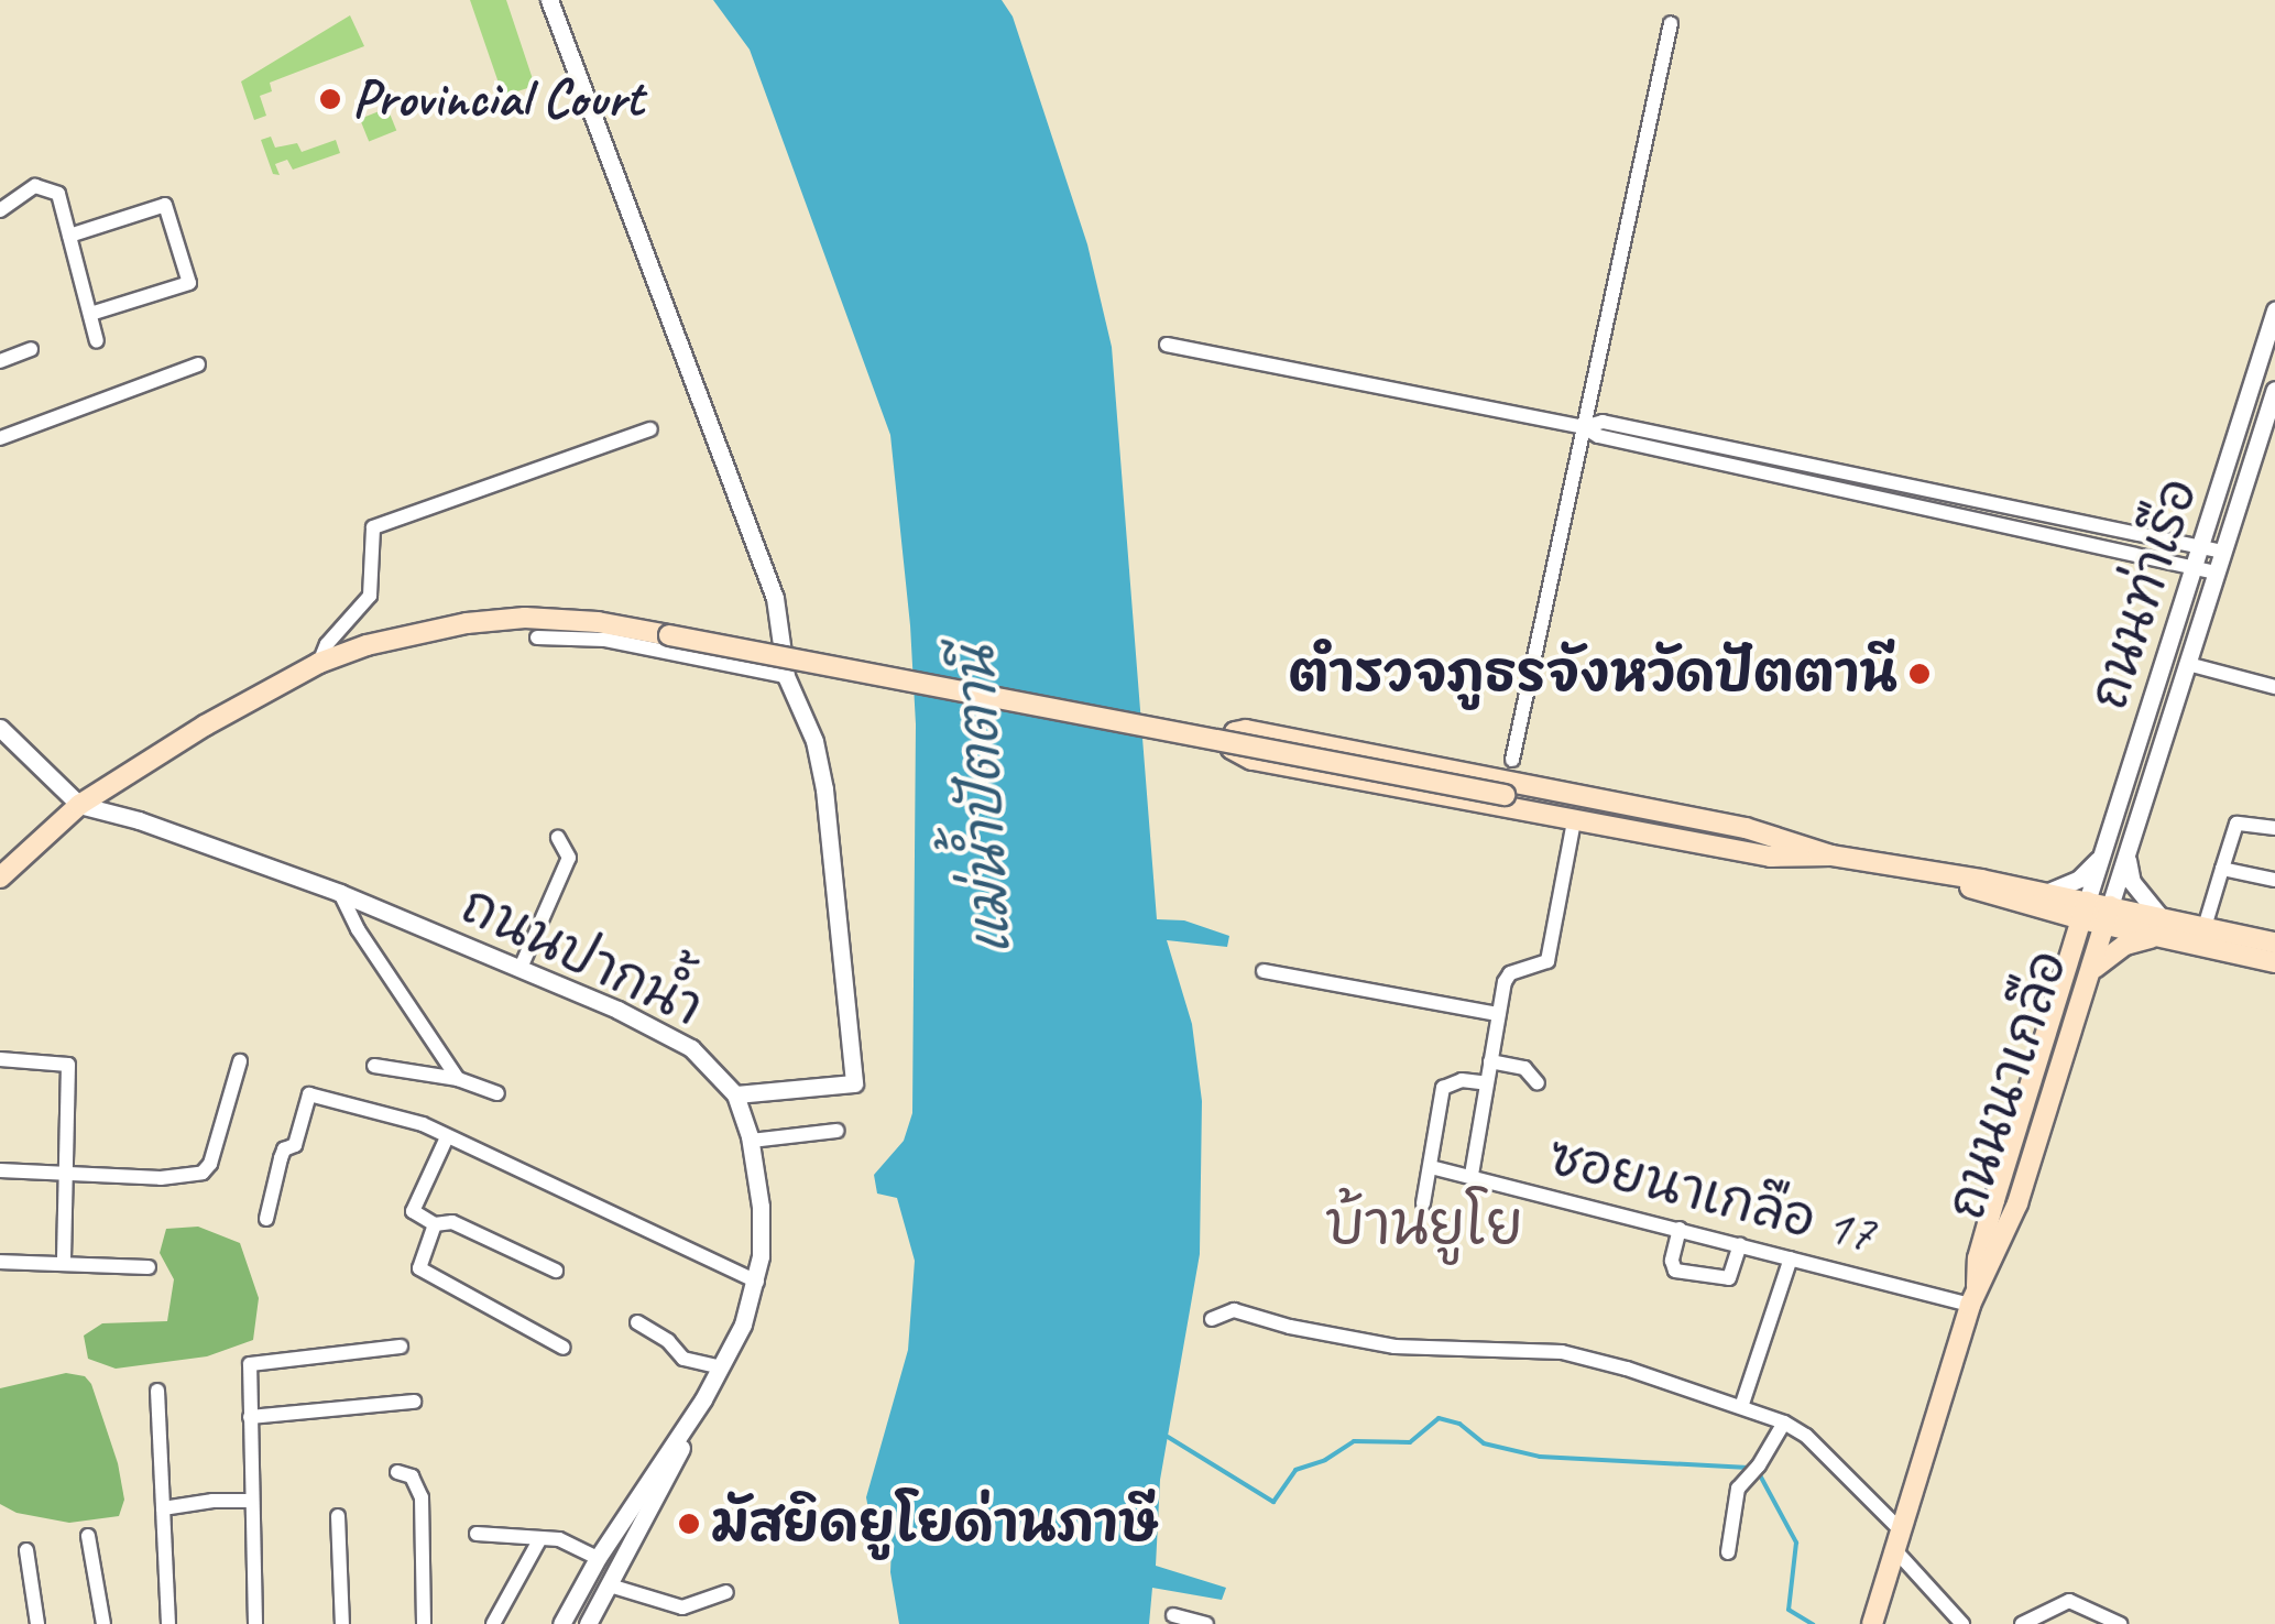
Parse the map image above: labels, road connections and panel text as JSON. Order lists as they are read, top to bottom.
{
  "streets": {
    "main road": ["ถนนนาเกลือ"],
    "street": ["ถนนท่าเรือ", "ถนนปากน้ำ", "ซอยนาเกลือ 17"]
  },
  "crossings": [
    ["ถนนท่าเรือ", "ถนนนาเกลือ"],
    ["ถนนนาเกลือ", "ซอยนาเกลือ 17"]
  ],
  "districts": ["บ้านยูโย"],
  "water": ["แม่น้ำปัตตานี"],
  "places": ["Provincial Court", "ตำรวจภูธรจังหวัดปัตตานี", "มัสยิดยูโยด่านภาษี"]
}
